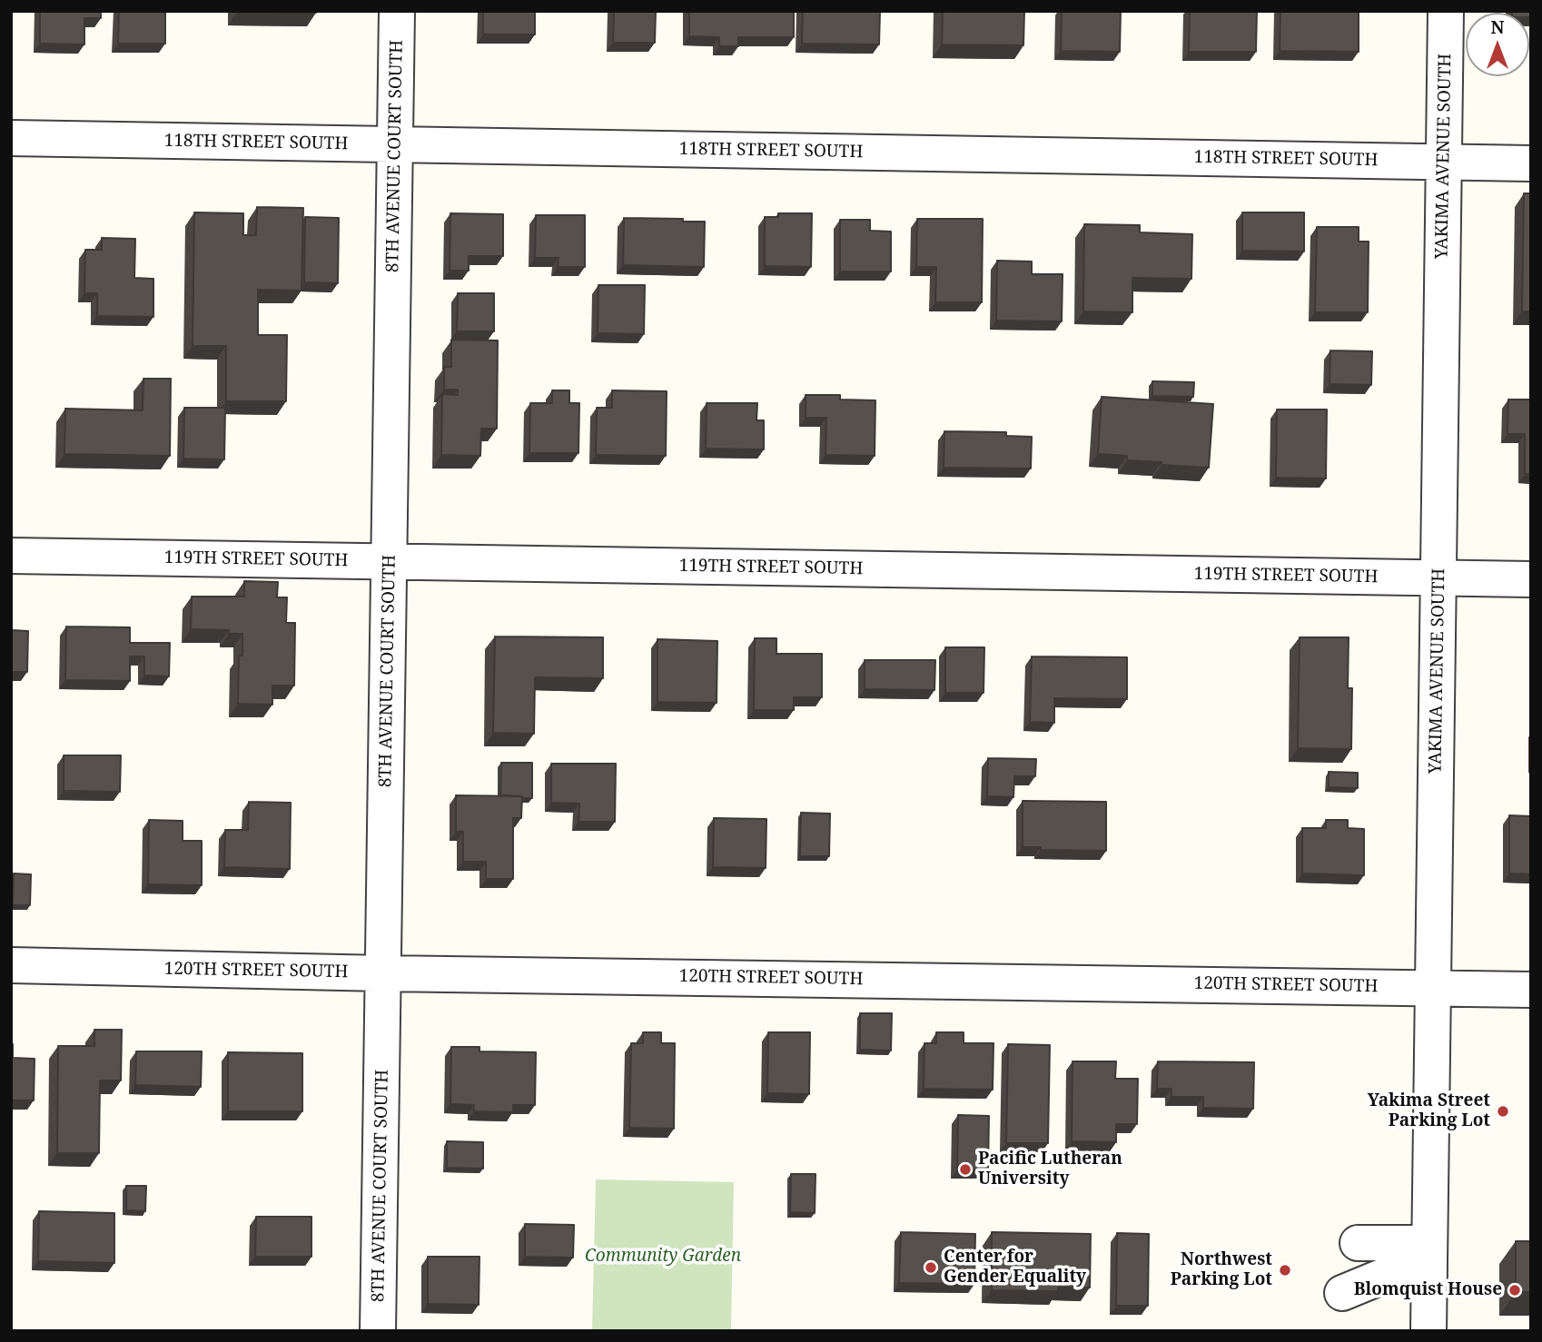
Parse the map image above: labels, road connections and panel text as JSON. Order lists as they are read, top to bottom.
{
  "streets": {
    "street": [
      "118TH STREET SOUTH",
      "8TH AVENUE COURT SOUTH",
      "YAKIMA AVENUE SOUTH",
      "119TH STREET SOUTH",
      "120TH STREET SOUTH"
    ]
  },
  "crossings": [
    ["118TH STREET SOUTH", "8TH AVENUE COURT SOUTH"],
    ["118TH STREET SOUTH", "YAKIMA AVENUE SOUTH"],
    ["8TH AVENUE COURT SOUTH", "119TH STREET SOUTH"],
    ["8TH AVENUE COURT SOUTH", "120TH STREET SOUTH"],
    ["YAKIMA AVENUE SOUTH", "119TH STREET SOUTH"],
    ["YAKIMA AVENUE SOUTH", "120TH STREET SOUTH"]
  ],
  "parks": ["Community Garden"],
  "places": [
    "Yakima Street Parking Lot",
    "Pacific Lutheran University",
    "Center for Gender Equality",
    "Northwest Parking Lot",
    "Blomquist House"
  ],
  "north": "top"
}
